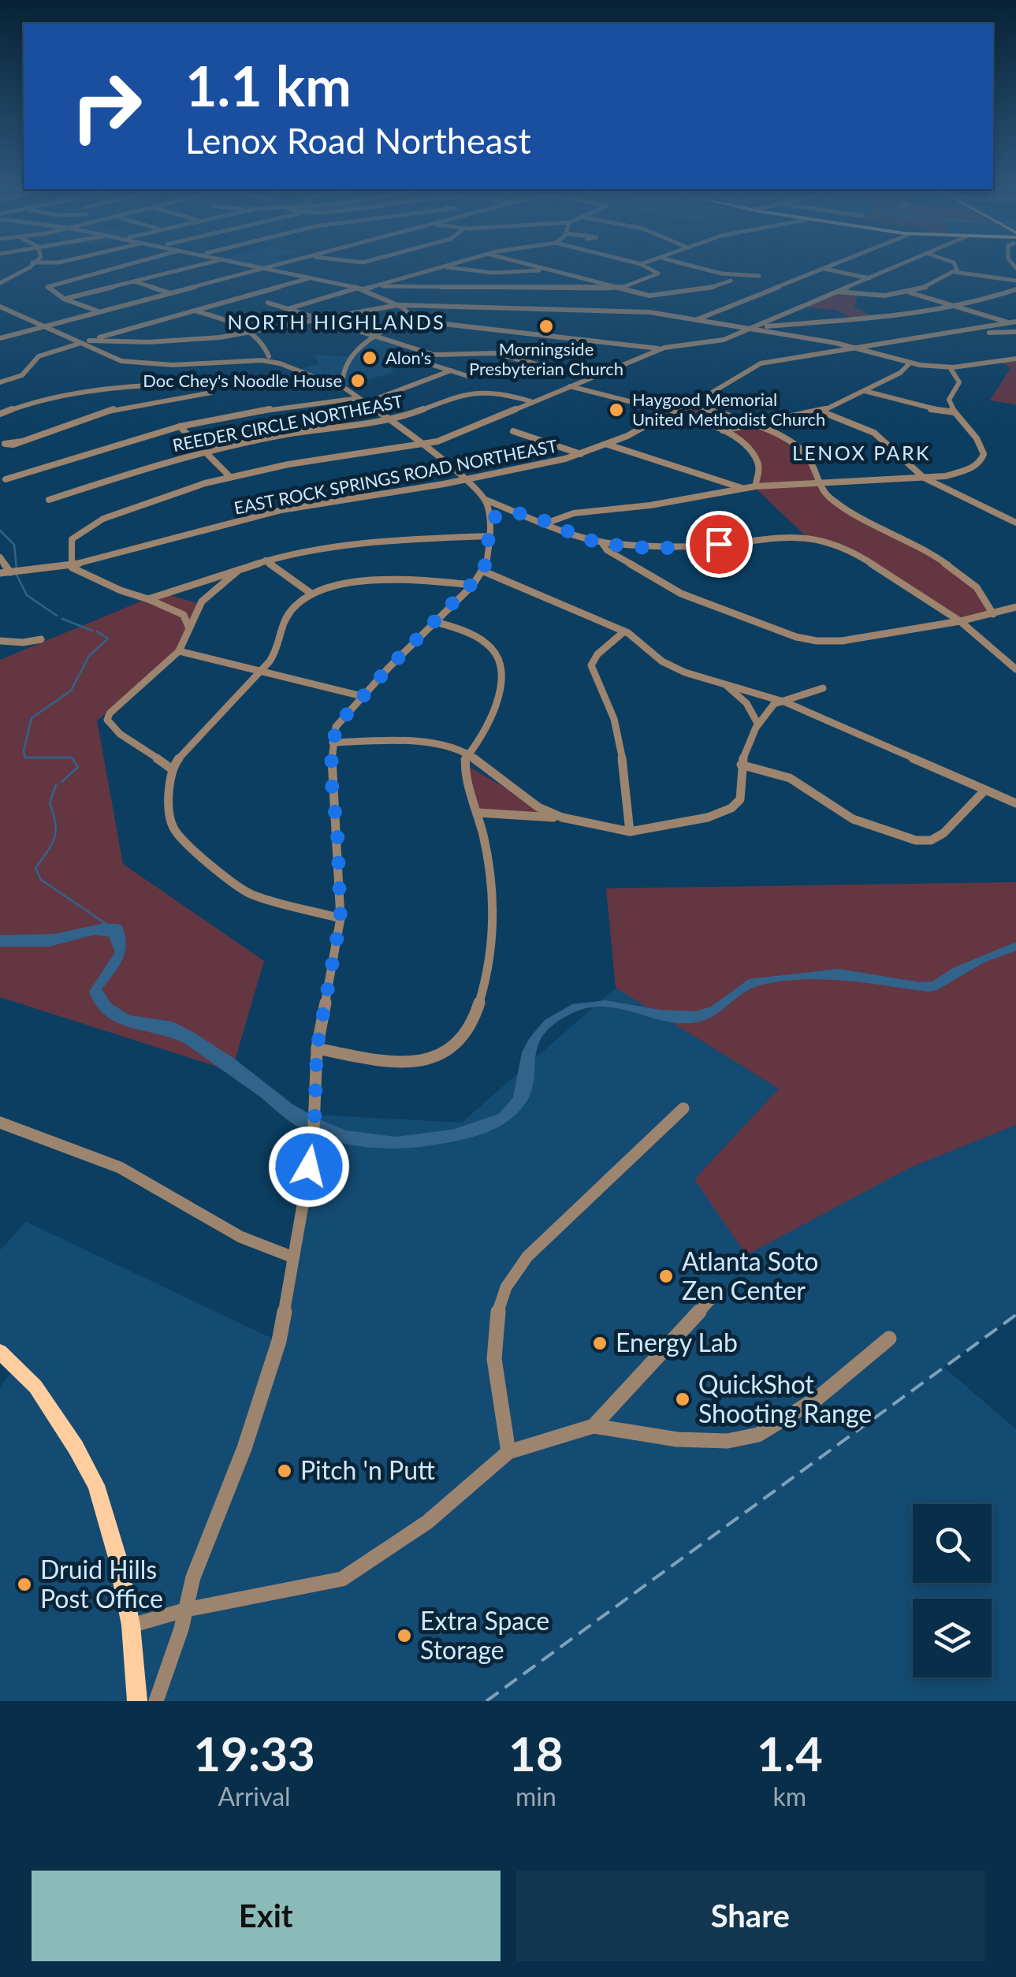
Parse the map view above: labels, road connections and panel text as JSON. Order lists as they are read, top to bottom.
{
  "streets": {
    "street": ["REEDER CIRCLE NORTHEAST", "EAST ROCK SPRINGS ROAD NORTHEAST"]
  },
  "districts": ["NORTH HIGHLANDS", "LENOX PARK"],
  "places": [
    "Morningside Presbyterian Church",
    "Alon's",
    "Doc Chey's Noodle House",
    "Haygood Memorial United Methodist Church",
    "Atlanta Soto Zen Center",
    "Energy Lab",
    "QuickShot Shooting Range",
    "Pitch 'n Putt",
    "Druid Hills Post Office",
    "Extra Space Storage"
  ],
  "page": {
    "turn": ["1.1 km", "Lenox Road Northeast"],
    "eta": [
      "19:33",
      "Arrival",
      "18",
      "min",
      "1.4",
      "km"
    ],
    "buttons": ["Exit", "Share"]
  }
}
